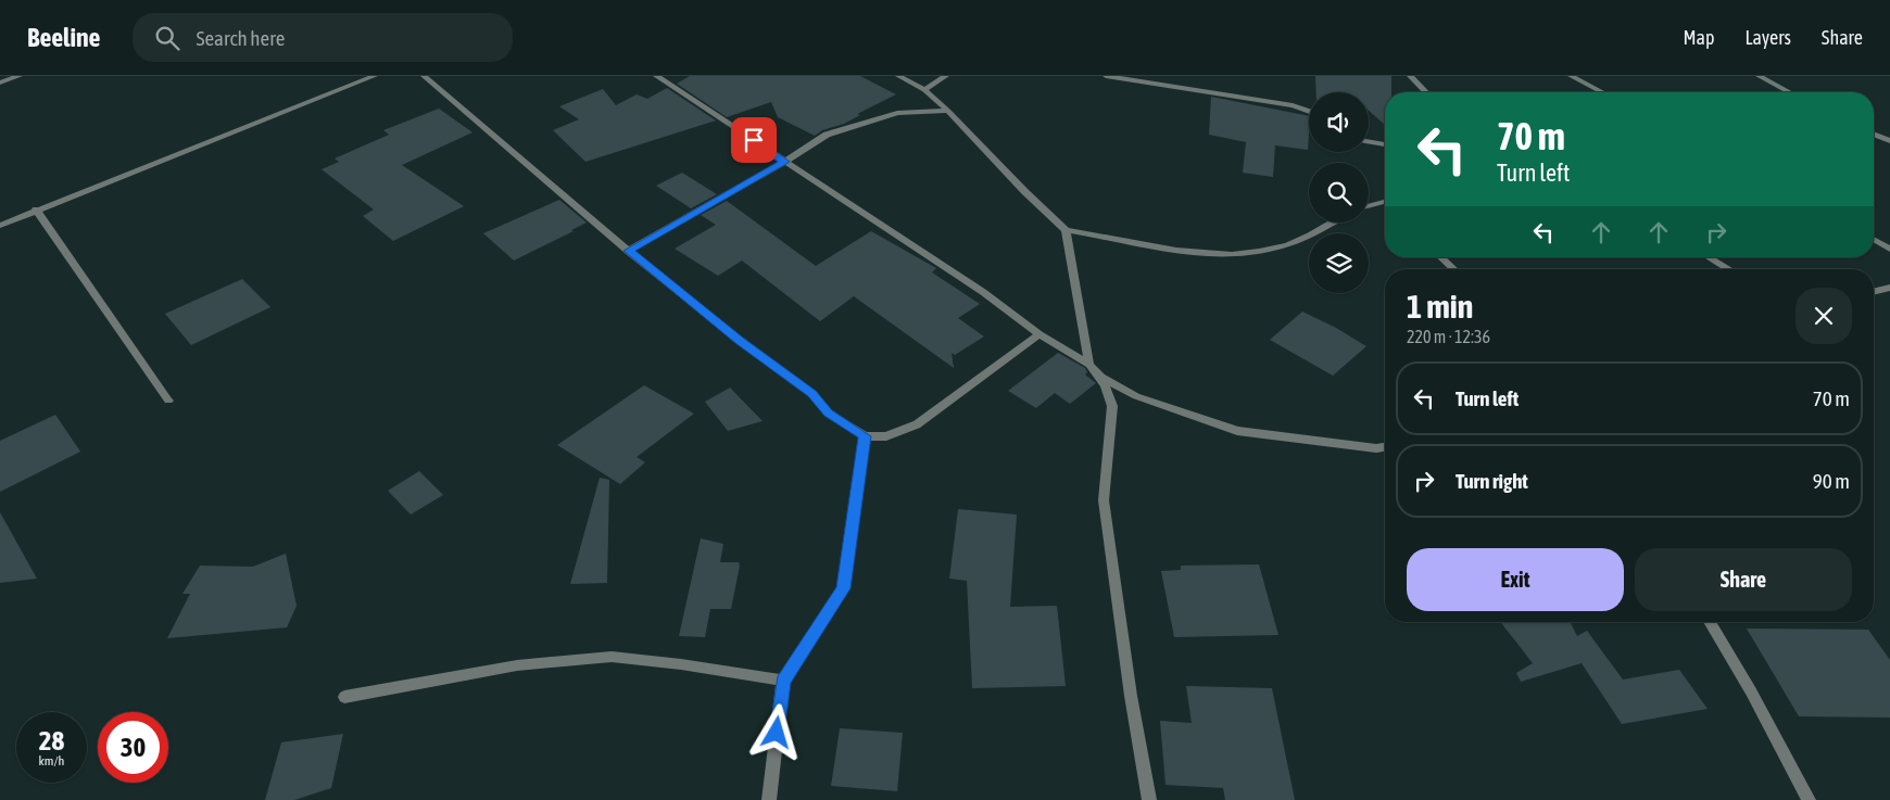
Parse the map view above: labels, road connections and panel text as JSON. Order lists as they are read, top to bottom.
{
  "page": {
    "header": "Beeline",
    "search": "Search here",
    "nav": ["Map", "Layers", "Share"],
    "turn": ["70 m", "Turn left"],
    "heading": ["1 min", "220 m · 12:36"],
    "list": [
      {
        "name": "Turn left",
        "value": "70 m"
      },
      {
        "name": "Turn right",
        "value": "90 m"
      }
    ],
    "buttons": ["Exit", "Share"],
    "speed": "28 km/h",
    "limit": "30"
  }
}
